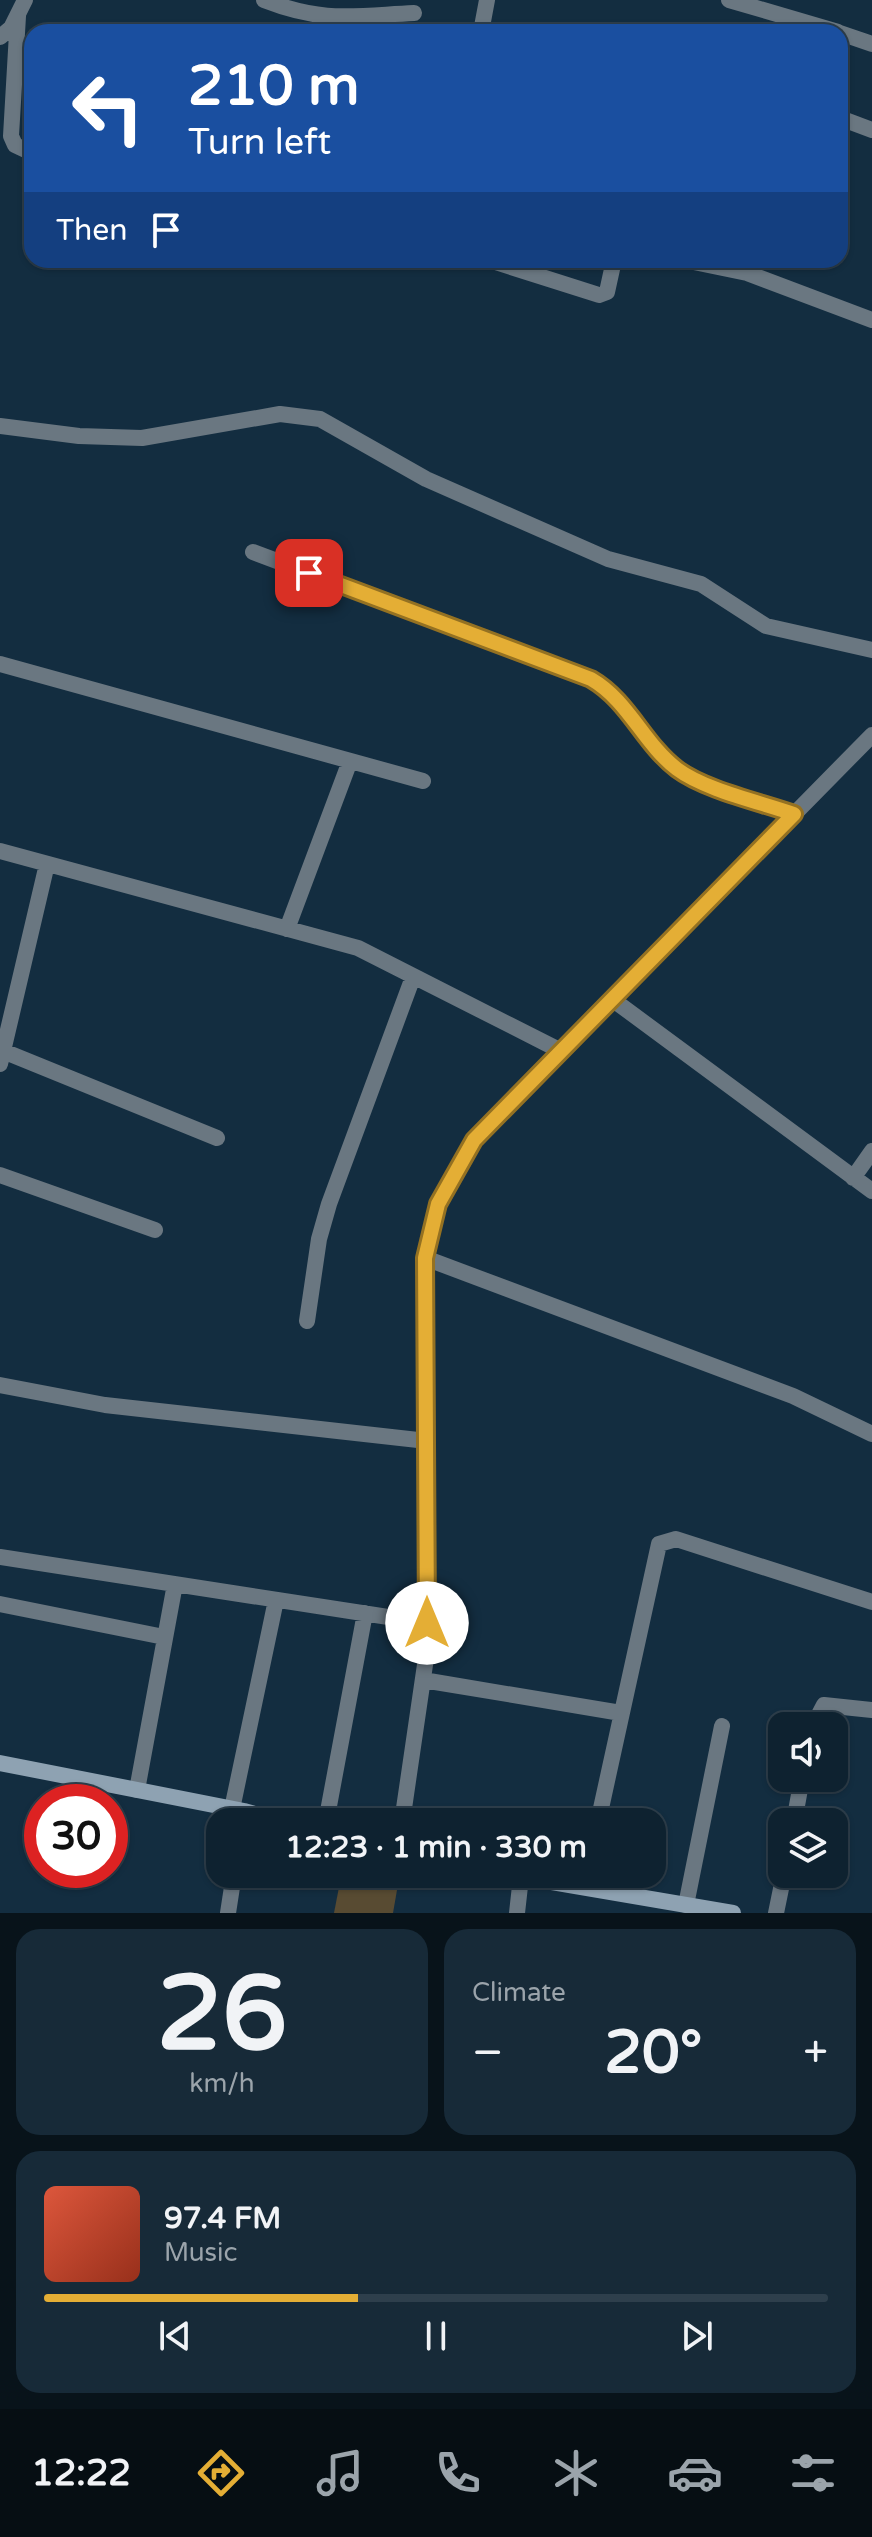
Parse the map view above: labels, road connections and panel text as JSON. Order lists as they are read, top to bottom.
{
  "page": {
    "turn": ["210 m", "Turn left"],
    "then": "Then",
    "limit": "30",
    "trip": "12:23 · 1 min · 330 m",
    "tile": [
      ["26", "km/h"],
      "Climate"
    ],
    "heat": ["−", "20°", "+"],
    "song": ["97.4 FM", "Music"],
    "tabs": "12:22"
  }
}
